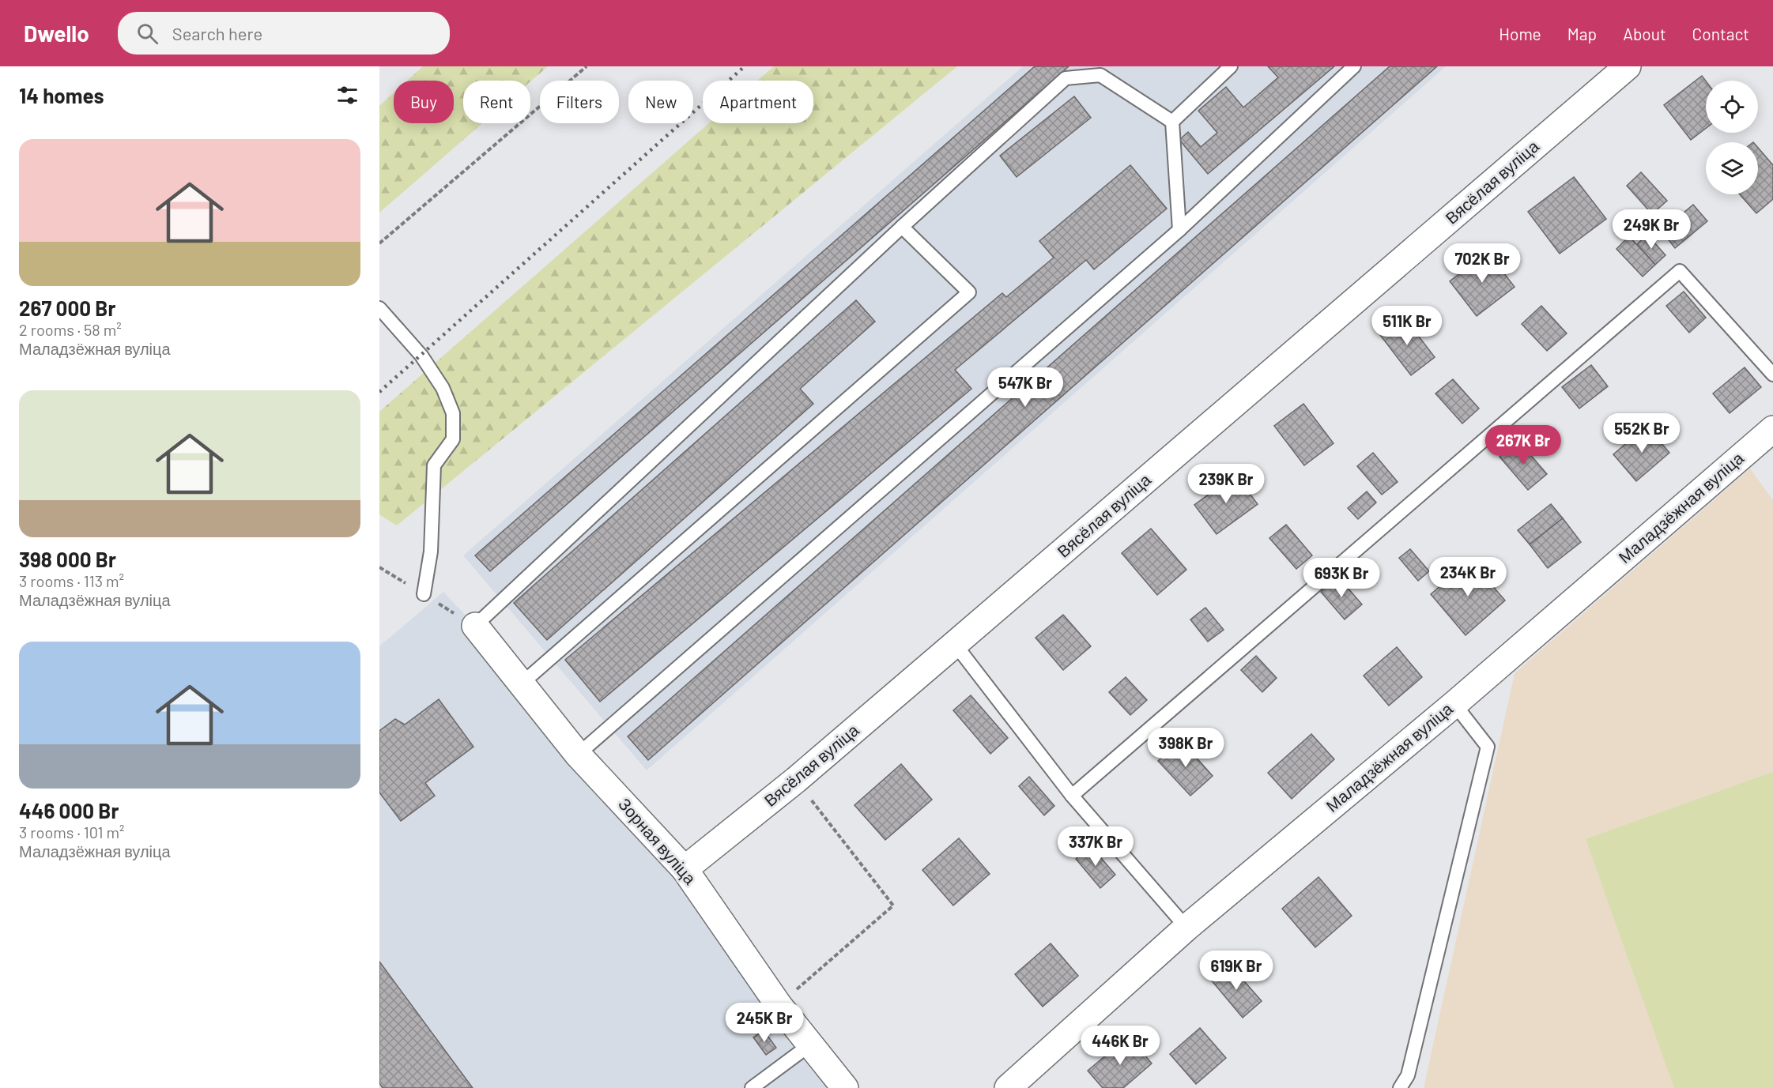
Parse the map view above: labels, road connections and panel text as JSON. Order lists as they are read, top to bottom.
{
  "streets": {
    "street": ["Вясёлая вуліца", "Маладзёжная вуліца", "Зорная вуліца"]
  },
  "crossings": [
    ["Вясёлая вуліца", "Зорная вуліца"]
  ],
  "page": {
    "header": "Dwello",
    "search": "Search here",
    "nav": [
      "Home",
      "Map",
      "About",
      "Contact"
    ],
    "heading": "14 homes",
    "chip": [
      "Buy",
      "Rent",
      "Filters",
      "New",
      "Apartment"
    ],
    "list": [
      {
        "name": "267 000 Br",
        "note": "2 rooms · 58 m² · Маладзёжная вуліца"
      },
      {
        "name": "398 000 Br",
        "note": "3 rooms · 113 m² · Маладзёжная вуліца"
      },
      {
        "name": "446 000 Br",
        "note": "3 rooms · 101 m² · Маладзёжная вуліца"
      }
    ],
    "price": [
      "249K Br",
      "702K Br",
      "511K Br",
      "547K Br",
      "552K Br",
      "267K Br",
      "239K Br",
      "234K Br",
      "693K Br",
      "398K Br",
      "337K Br",
      "619K Br",
      "245K Br",
      "446K Br"
    ]
  }
}
